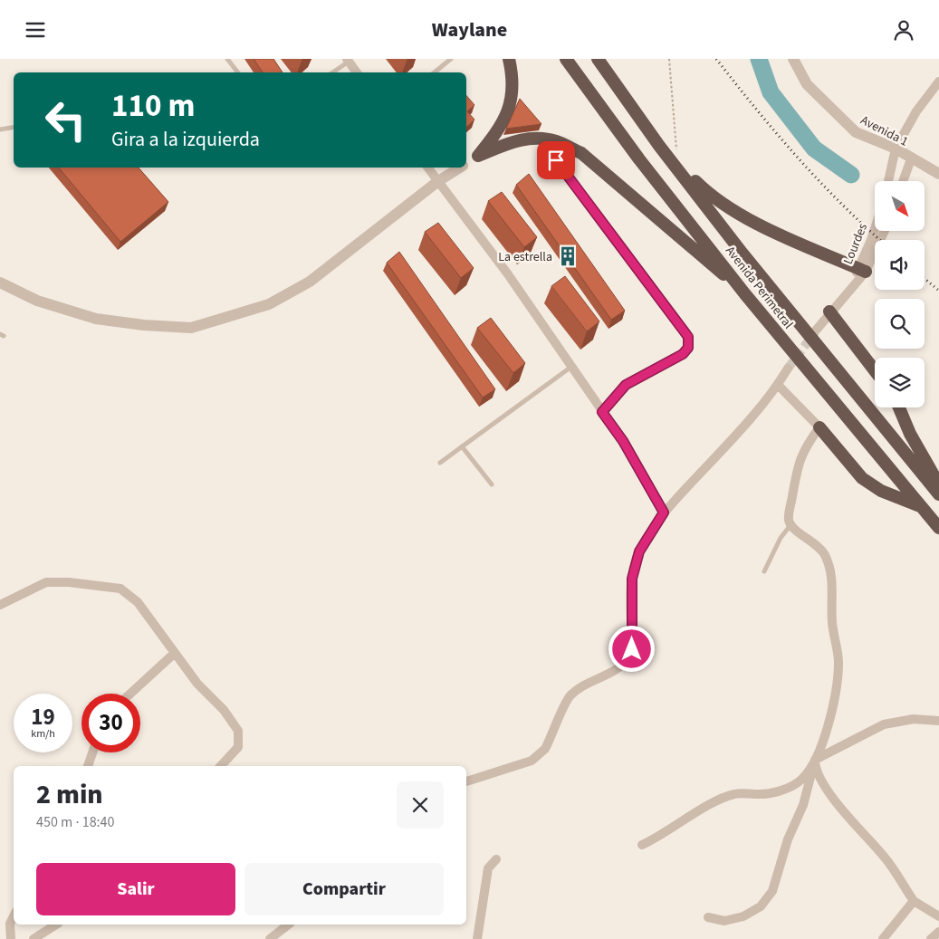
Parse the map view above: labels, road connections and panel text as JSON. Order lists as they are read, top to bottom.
{
  "streets": {
    "highway": ["Avenida Perimetral"],
    "street": ["Avenida 1", "Lourdes"]
  },
  "places": {
    "building": ["La estrella"]
  },
  "north": "bottom right",
  "page": {
    "header": "Waylane",
    "turn": ["110 m", "Gira a la izquierda"],
    "speed": "19 km/h",
    "limit": "30",
    "heading": ["2 min", "450 m · 18:40"],
    "buttons": ["Salir", "Compartir"]
  }
}
